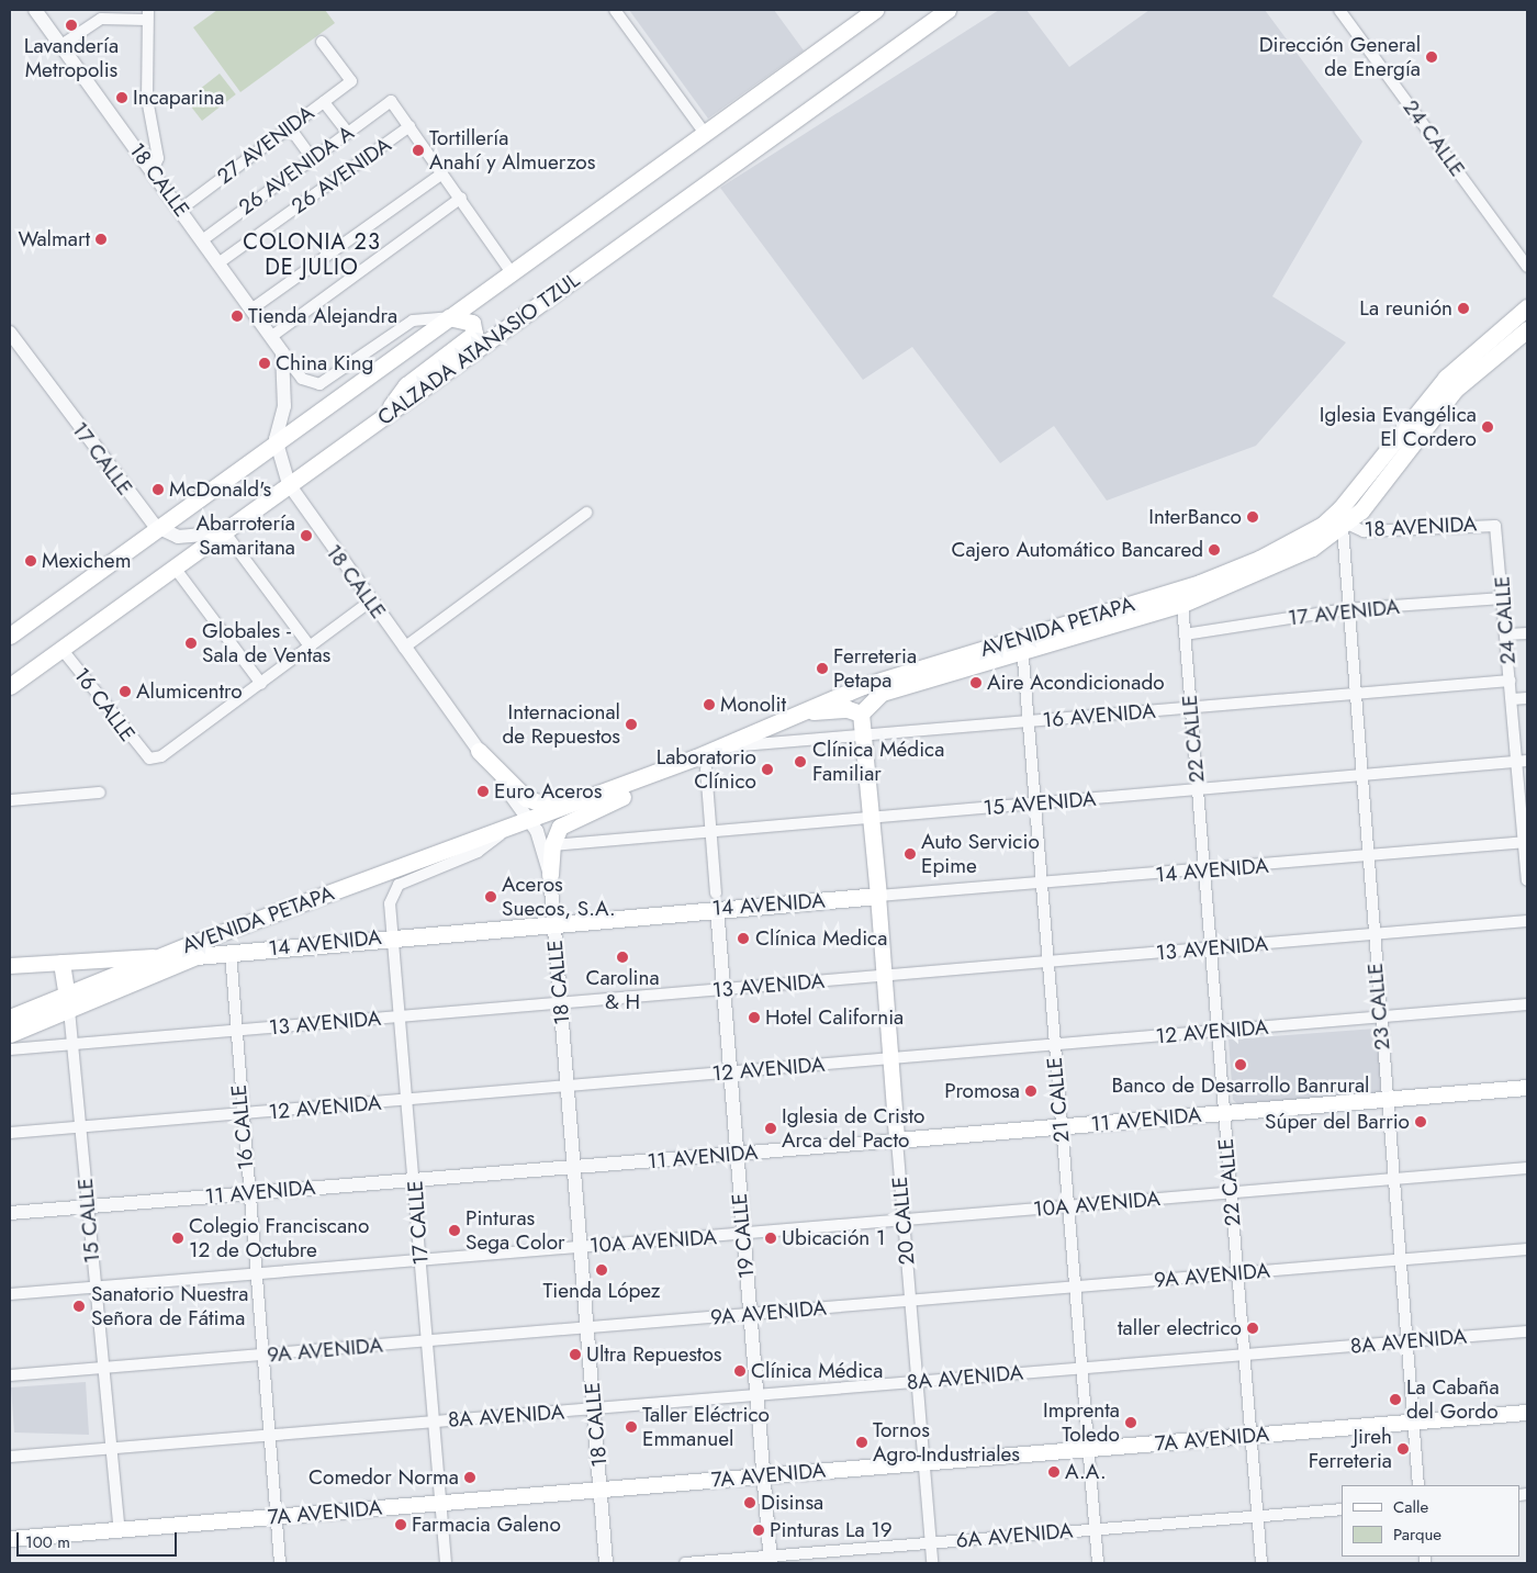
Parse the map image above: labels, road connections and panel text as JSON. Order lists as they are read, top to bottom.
{
  "streets": {
    "main road": [
      "CALZADA ATANASIO TZUL",
      "AVENIDA PETAPA",
      "14 AVENIDA",
      "11 AVENIDA",
      "20 CALLE",
      "7A AVENIDA"
    ],
    "street": [
      "24 CALLE",
      "27 AVENIDA",
      "26 AVENIDA A",
      "26 AVENIDA",
      "18 CALLE",
      "17 CALLE",
      "18 AVENIDA",
      "17 AVENIDA",
      "16 CALLE",
      "16 AVENIDA",
      "22 CALLE",
      "15 AVENIDA",
      "13 AVENIDA",
      "23 CALLE",
      "12 AVENIDA",
      "21 CALLE",
      "10A AVENIDA",
      "15 CALLE",
      "19 CALLE",
      "9A AVENIDA",
      "8A AVENIDA",
      "6A AVENIDA"
    ]
  },
  "crossings": [
    ["24 CALLE", "18 AVENIDA"],
    ["24 CALLE", "17 AVENIDA"],
    ["24 CALLE", "16 AVENIDA"],
    ["24 CALLE", "15 AVENIDA"],
    ["24 CALLE", "14 AVENIDA"],
    ["27 AVENIDA", "18 CALLE"],
    ["26 AVENIDA A", "26 AVENIDA"],
    ["26 AVENIDA A", "18 CALLE"],
    ["26 AVENIDA", "18 CALLE"],
    ["18 CALLE", "CALZADA ATANASIO TZUL"],
    ["18 CALLE", "AVENIDA PETAPA"],
    ["18 CALLE", "14 AVENIDA"],
    ["18 CALLE", "13 AVENIDA"],
    ["18 CALLE", "12 AVENIDA"],
    ["18 CALLE", "11 AVENIDA"],
    ["18 CALLE", "10A AVENIDA"],
    ["18 CALLE", "9A AVENIDA"],
    ["18 CALLE", "8A AVENIDA"],
    ["18 CALLE", "7A AVENIDA"],
    ["CALZADA ATANASIO TZUL", "17 CALLE"],
    ["CALZADA ATANASIO TZUL", "16 CALLE"],
    ["17 CALLE", "AVENIDA PETAPA"],
    ["17 CALLE", "14 AVENIDA"],
    ["17 CALLE", "13 AVENIDA"],
    ["17 CALLE", "12 AVENIDA"],
    ["17 CALLE", "11 AVENIDA"],
    ["17 CALLE", "10A AVENIDA"],
    ["17 CALLE", "9A AVENIDA"],
    ["17 CALLE", "8A AVENIDA"],
    ["17 CALLE", "7A AVENIDA"],
    ["18 AVENIDA", "AVENIDA PETAPA"],
    ["18 AVENIDA", "23 CALLE"],
    ["17 AVENIDA", "22 CALLE"],
    ["17 AVENIDA", "23 CALLE"],
    ["AVENIDA PETAPA", "16 AVENIDA"],
    ["AVENIDA PETAPA", "22 CALLE"],
    ["AVENIDA PETAPA", "14 AVENIDA"],
    ["AVENIDA PETAPA", "23 CALLE"],
    ["AVENIDA PETAPA", "21 CALLE"],
    ["AVENIDA PETAPA", "15 CALLE"],
    ["AVENIDA PETAPA", "20 CALLE"],
    ["AVENIDA PETAPA", "19 CALLE"],
    ["16 CALLE", "14 AVENIDA"],
    ["16 CALLE", "13 AVENIDA"],
    ["16 CALLE", "12 AVENIDA"],
    ["16 CALLE", "11 AVENIDA"],
    ["16 CALLE", "10A AVENIDA"],
    ["16 CALLE", "9A AVENIDA"],
    ["16 CALLE", "8A AVENIDA"],
    ["16 CALLE", "7A AVENIDA"],
    ["16 AVENIDA", "22 CALLE"],
    ["16 AVENIDA", "23 CALLE"],
    ["16 AVENIDA", "21 CALLE"],
    ["16 AVENIDA", "20 CALLE"],
    ["22 CALLE", "15 AVENIDA"],
    ["22 CALLE", "14 AVENIDA"],
    ["22 CALLE", "13 AVENIDA"],
    ["22 CALLE", "12 AVENIDA"],
    ["22 CALLE", "11 AVENIDA"],
    ["22 CALLE", "10A AVENIDA"],
    ["22 CALLE", "9A AVENIDA"],
    ["22 CALLE", "8A AVENIDA"],
    ["22 CALLE", "7A AVENIDA"],
    ["22 CALLE", "6A AVENIDA"],
    ["15 AVENIDA", "23 CALLE"],
    ["15 AVENIDA", "21 CALLE"],
    ["15 AVENIDA", "20 CALLE"],
    ["15 AVENIDA", "19 CALLE"],
    ["14 AVENIDA", "23 CALLE"],
    ["14 AVENIDA", "21 CALLE"],
    ["14 AVENIDA", "20 CALLE"],
    ["14 AVENIDA", "19 CALLE"],
    ["13 AVENIDA", "23 CALLE"],
    ["13 AVENIDA", "21 CALLE"],
    ["13 AVENIDA", "15 CALLE"],
    ["13 AVENIDA", "20 CALLE"],
    ["13 AVENIDA", "19 CALLE"],
    ["23 CALLE", "12 AVENIDA"],
    ["23 CALLE", "11 AVENIDA"],
    ["23 CALLE", "10A AVENIDA"],
    ["23 CALLE", "9A AVENIDA"],
    ["23 CALLE", "8A AVENIDA"],
    ["23 CALLE", "7A AVENIDA"],
    ["12 AVENIDA", "21 CALLE"],
    ["12 AVENIDA", "15 CALLE"],
    ["12 AVENIDA", "20 CALLE"],
    ["12 AVENIDA", "19 CALLE"],
    ["21 CALLE", "11 AVENIDA"],
    ["21 CALLE", "10A AVENIDA"],
    ["21 CALLE", "9A AVENIDA"],
    ["21 CALLE", "8A AVENIDA"],
    ["21 CALLE", "7A AVENIDA"],
    ["21 CALLE", "6A AVENIDA"],
    ["11 AVENIDA", "15 CALLE"],
    ["11 AVENIDA", "20 CALLE"],
    ["11 AVENIDA", "19 CALLE"],
    ["10A AVENIDA", "15 CALLE"],
    ["10A AVENIDA", "20 CALLE"],
    ["10A AVENIDA", "19 CALLE"],
    ["15 CALLE", "9A AVENIDA"],
    ["15 CALLE", "8A AVENIDA"],
    ["15 CALLE", "7A AVENIDA"],
    ["20 CALLE", "9A AVENIDA"],
    ["20 CALLE", "8A AVENIDA"],
    ["20 CALLE", "7A AVENIDA"],
    ["20 CALLE", "6A AVENIDA"],
    ["19 CALLE", "9A AVENIDA"],
    ["19 CALLE", "8A AVENIDA"],
    ["19 CALLE", "7A AVENIDA"],
    ["19 CALLE", "6A AVENIDA"]
  ],
  "districts": ["COLONIA 23 DE JULIO"],
  "places": [
    "Lavandería Metropolis",
    "Dirección General de Energía",
    "Incaparina",
    "Tortillería Anahí y Almuerzos",
    "Walmart",
    "La reunión",
    "Tienda Alejandra",
    "China King",
    "Iglesia Evangélica El Cordero",
    "McDonald's",
    "InterBanco",
    "Abarrotería Samaritana",
    "Cajero Automático Bancared",
    "Mexichem",
    "Globales - Sala de Ventas",
    "Ferreteria Petapa",
    "Aire Acondicionado",
    "Alumicentro",
    "Monolit",
    "Internacional de Repuestos",
    "Clínica Médica Familiar",
    "Laboratorio Clínico",
    "Euro Aceros",
    "Auto Servicio Epime",
    "Aceros Suecos, S.A.",
    "Clínica Medica",
    "Carolina & H",
    "Hotel California",
    "Banco de Desarrollo Banrural",
    "Promosa",
    "Súper del Barrio",
    "Iglesia de Cristo Arca del Pacto",
    "Pinturas Sega Color",
    "Colegio Franciscano 12 de Octubre",
    "Ubicación 1",
    "Tienda López",
    "Sanatorio Nuestra Señora de Fátima",
    "taller electrico",
    "Ultra Repuestos",
    "Clínica Médica",
    "La Cabaña del Gordo",
    "Imprenta Toledo",
    "Taller Eléctrico Emmanuel",
    "Tornos Agro-Industriales",
    "Jireh Ferreteria",
    "A.A.",
    "Comedor Norma",
    "Disinsa",
    "Farmacia Galeno",
    "Pinturas La 19"
  ],
  "legend": ["Calle", "Parque"],
  "scale_bar": "100 m"
}
